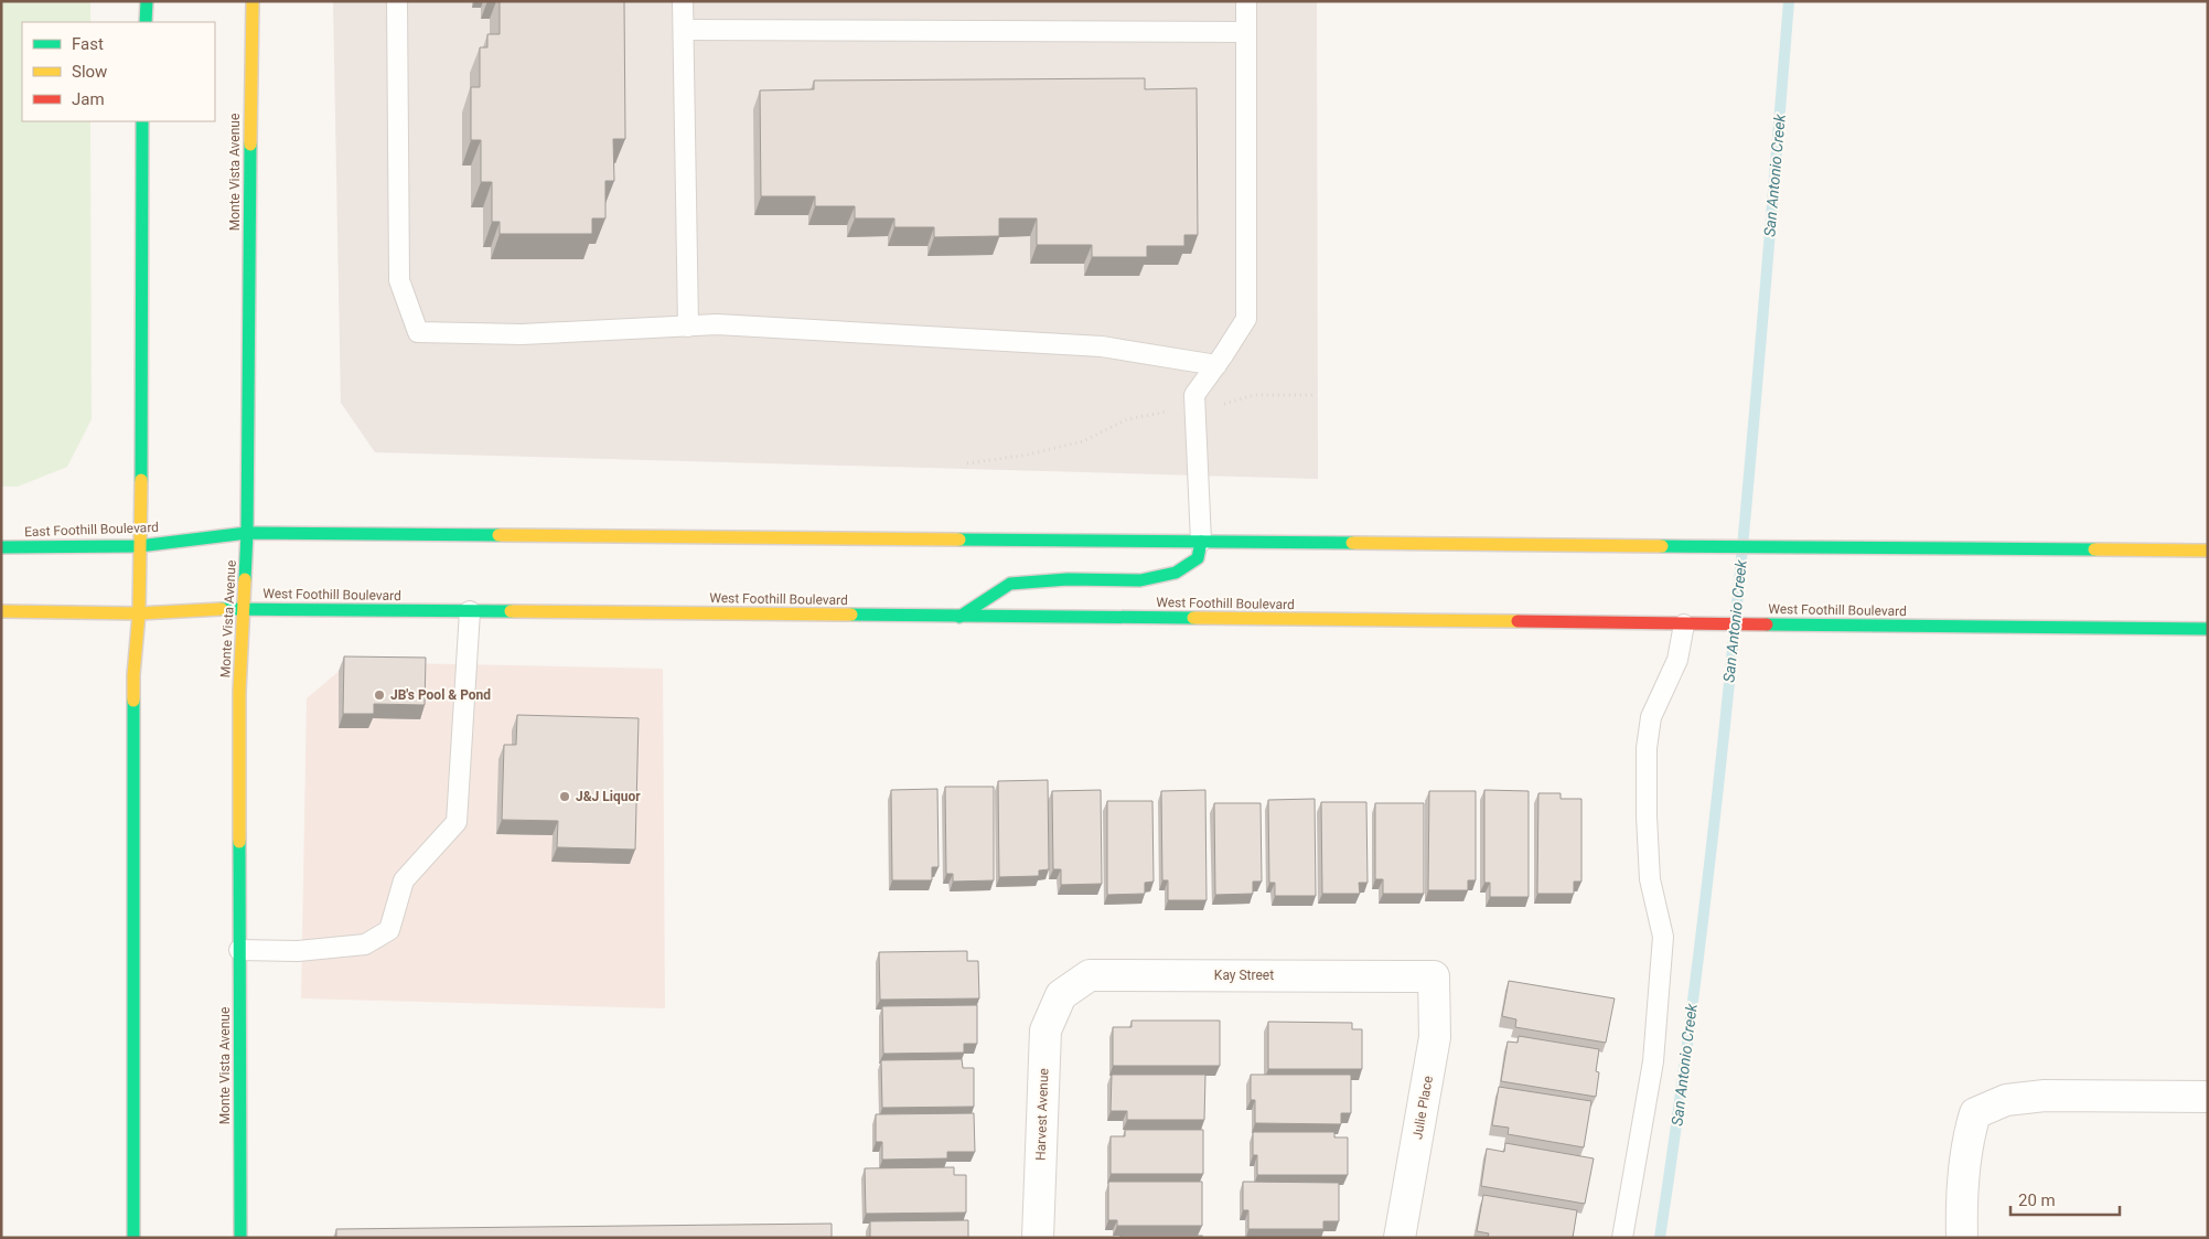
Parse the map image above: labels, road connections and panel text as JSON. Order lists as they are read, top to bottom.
{
  "streets": {
    "main road": ["Monte Vista Avenue", "East Foothill Boulevard", "West Foothill Boulevard"],
    "street": ["Kay Street", "Julie Place", "Harvest Avenue"]
  },
  "crossings": [
    ["Monte Vista Avenue", "East Foothill Boulevard"],
    ["Monte Vista Avenue", "West Foothill Boulevard"],
    ["Kay Street", "Julie Place"],
    ["Kay Street", "Harvest Avenue"]
  ],
  "water": ["San Antonio Creek"],
  "places": ["JB's Pool & Pond", "J&J Liquor"],
  "legend": ["Fast", "Slow", "Jam"],
  "scale_bar": "20 m"
}
